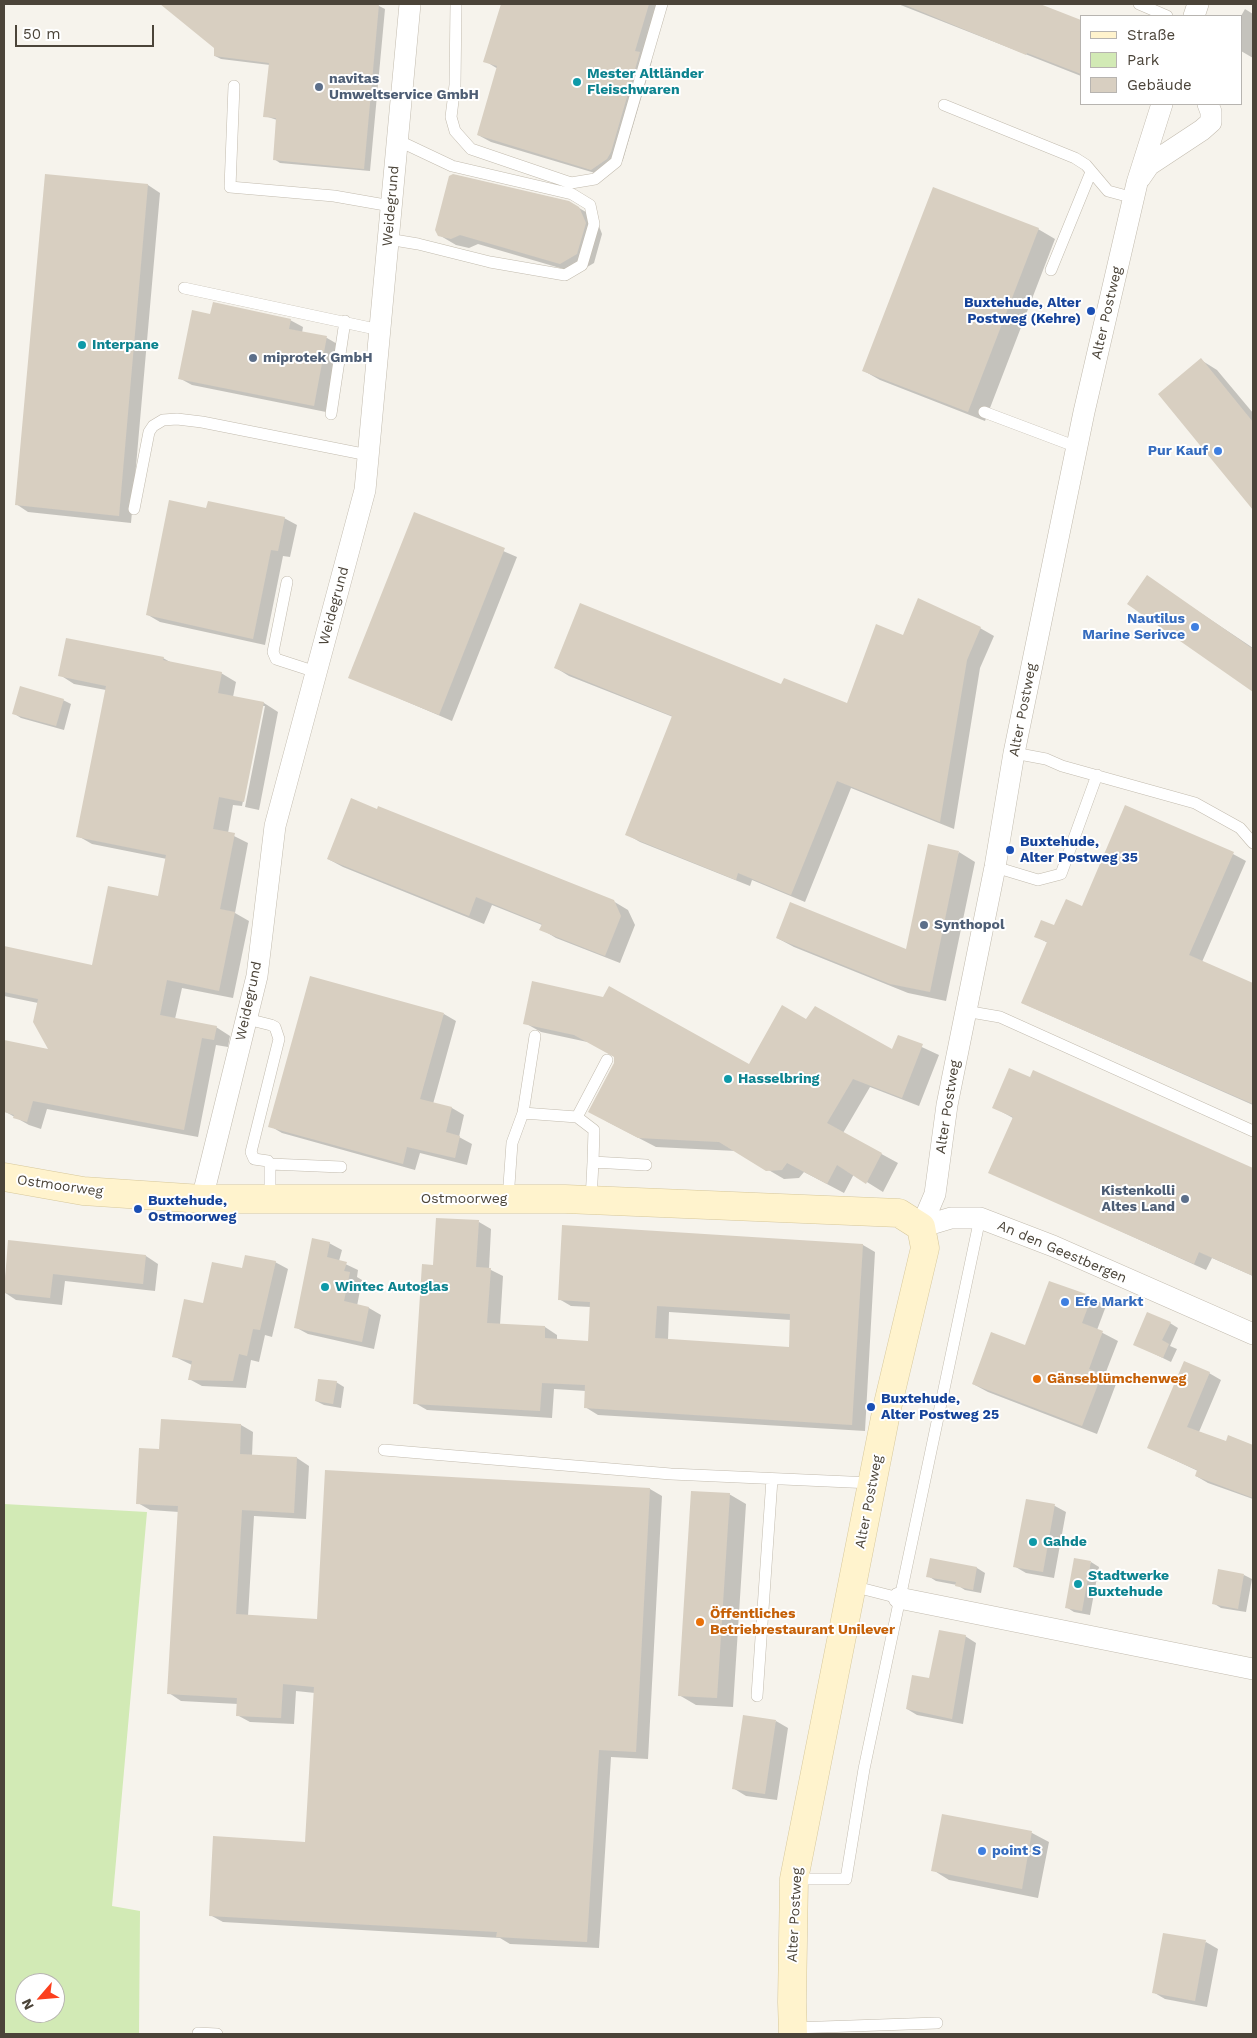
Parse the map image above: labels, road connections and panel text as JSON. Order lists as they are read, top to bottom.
{
  "streets": {
    "street": [
      "Weidegrund",
      "Alter Postweg",
      "Ostmoorweg",
      "An den Geestbergen"
    ]
  },
  "crossings": [
    ["Weidegrund", "Ostmoorweg"],
    ["Alter Postweg", "Ostmoorweg"],
    ["Alter Postweg", "An den Geestbergen"],
    ["Ostmoorweg", "An den Geestbergen"]
  ],
  "places": [
    "Mester Altländer Fleischwaren",
    "navitas Umweltservice GmbH",
    "Buxtehude, Alter Postweg (Kehre)",
    "Interpane",
    "miprotek GmbH",
    "Pur Kauf",
    "Nautilus Marine Serivce",
    "Buxtehude, Alter Postweg 35",
    "Synthopol",
    "Hasselbring",
    "Kistenkolli Altes Land",
    "Buxtehude, Ostmoorweg",
    "Wintec Autoglas",
    "Efe Markt",
    "Gänseblümchenweg",
    "Buxtehude, Alter Postweg 25",
    "Gahde",
    "Stadtwerke Buxtehude",
    "Öffentliches Betriebrestaurant Unilever",
    "point S"
  ],
  "legend": ["Straße", "Park", "Gebäude"],
  "scale_bar": "50 m",
  "north": "bottom left"
}
